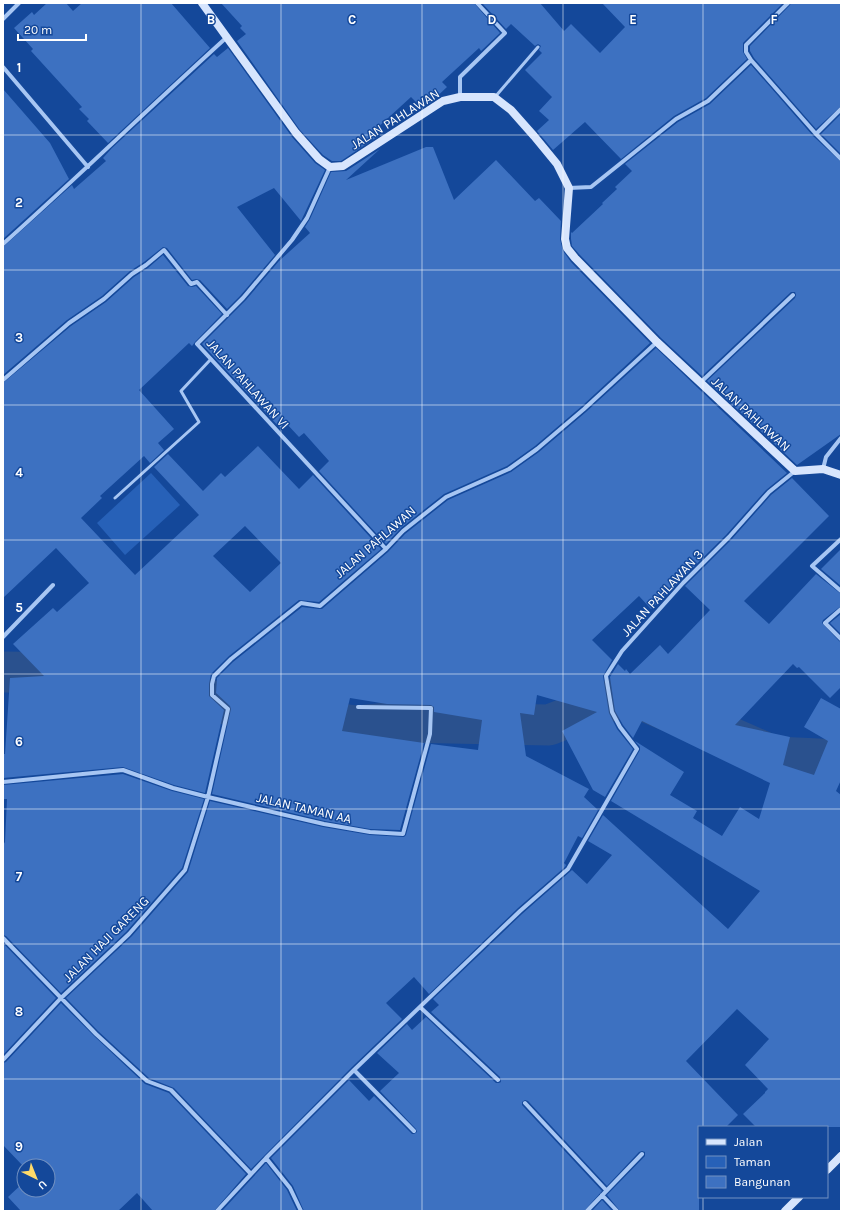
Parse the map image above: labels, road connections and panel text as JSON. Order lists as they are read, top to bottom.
{
  "streets": {
    "street": [
      "JALAN PAHLAWAN",
      "JALAN PAHLAWAN VI",
      "JALAN PAHLAWAN 3",
      "JALAN TAMAN AA",
      "JALAN HAJI GARENG"
    ]
  },
  "crossings": [
    ["JALAN PAHLAWAN", "JALAN PAHLAWAN VI"],
    ["JALAN PAHLAWAN", "JALAN PAHLAWAN 3"],
    ["JALAN PAHLAWAN", "JALAN TAMAN AA"],
    ["JALAN PAHLAWAN", "JALAN HAJI GARENG"],
    ["JALAN TAMAN AA", "JALAN HAJI GARENG"]
  ],
  "legend": ["Jalan", "Taman", "Bangunan"],
  "scale_bar": "20 m",
  "north": "bottom right",
  "grid": {
    "columns": [
      "B",
      "C",
      "D",
      "E",
      "F"
    ],
    "rows": [
      "1",
      "2",
      "3",
      "4",
      "5",
      "6",
      "7",
      "8",
      "9"
    ]
  }
}
